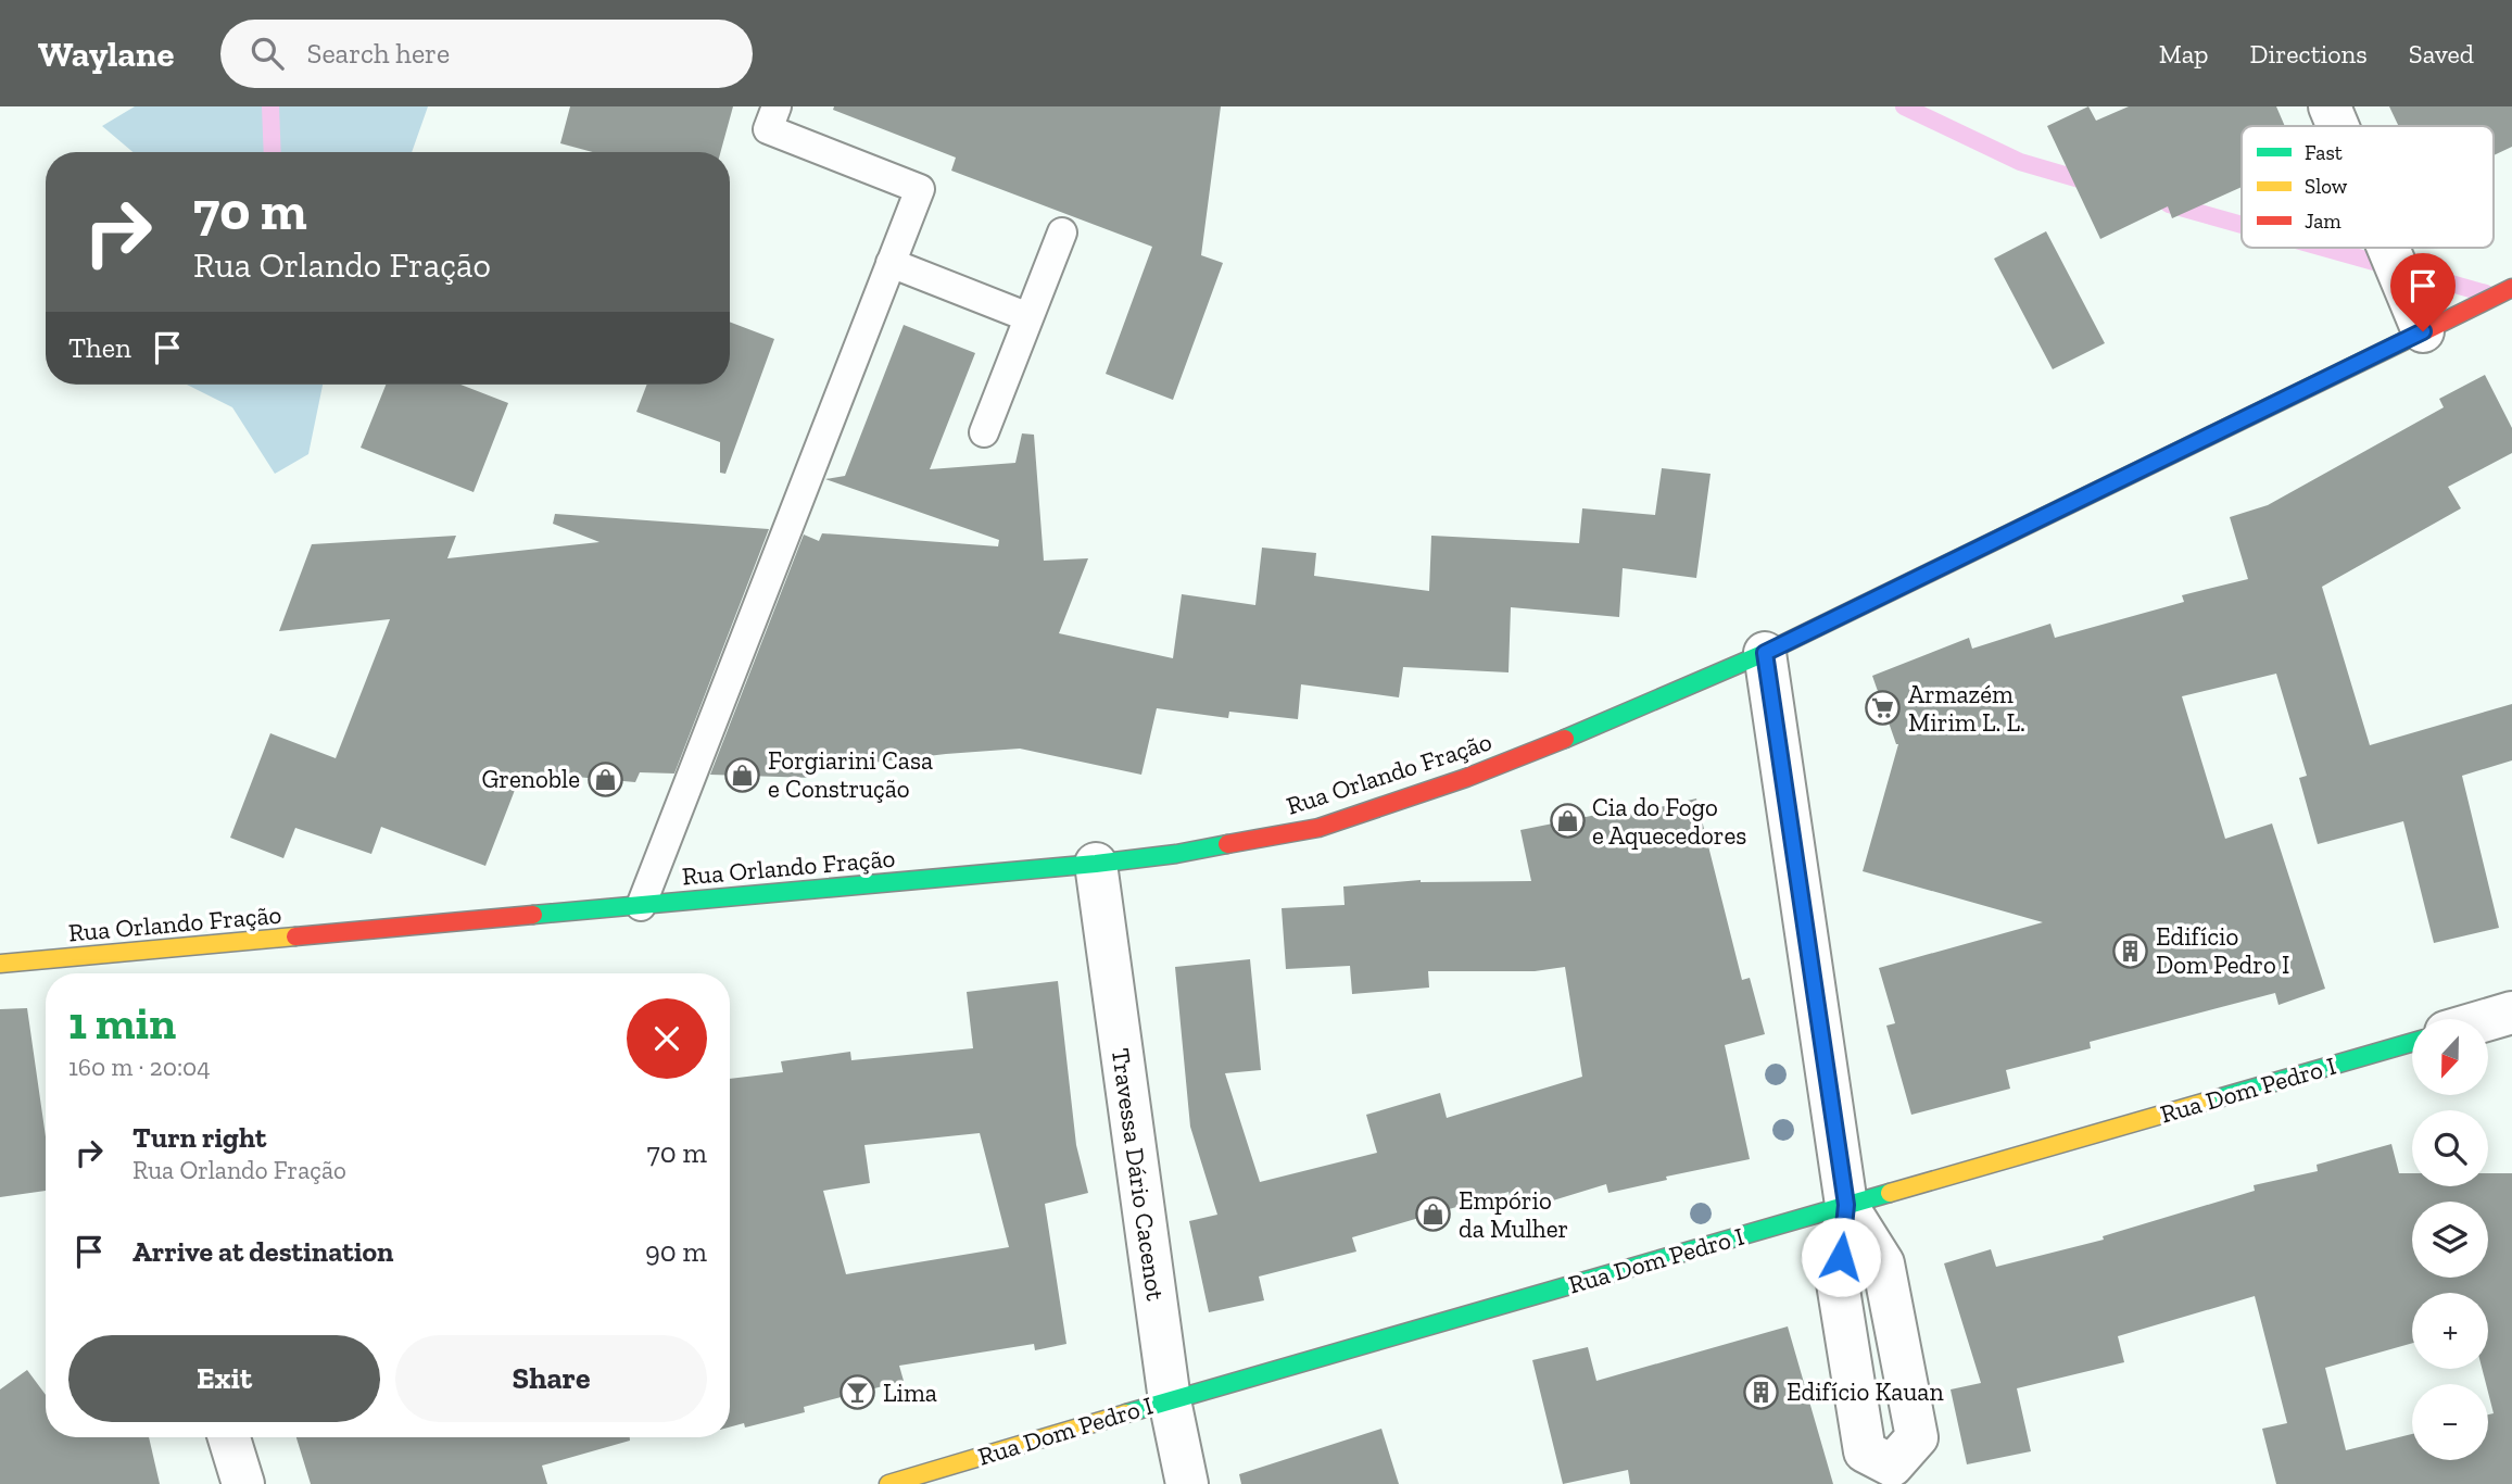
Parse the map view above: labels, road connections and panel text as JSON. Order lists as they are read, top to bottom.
{
  "streets": {
    "street": ["Rua Orlando Fração", "Rua Dom Pedro I", "Travessa Dário Cacenot"]
  },
  "crossings": [
    ["Rua Orlando Fração", "Travessa Dário Cacenot"],
    ["Rua Dom Pedro I", "Travessa Dário Cacenot"]
  ],
  "places": {
    "supermarket": ["Armazém Mirim L. L."],
    "shop": [
      "Forgiarini Casa e Construção",
      "Grenoble",
      "Cia do Fogo e Aquecedores",
      "Empório da Mulher"
    ],
    "building": ["Edifício Dom Pedro I", "Edifício Kauan"],
    "bar": ["Lima"]
  },
  "legend": ["Fast", "Slow", "Jam"],
  "north": "bottom",
  "page": {
    "header": "Waylane",
    "search": "Search here",
    "nav": ["Map", "Directions", "Saved"],
    "turn": ["70 m", "Rua Orlando Fração"],
    "then": "Then",
    "heading": ["1 min", "160 m · 20:04"],
    "map_buttons": ["+", "−"],
    "list": [
      {
        "name": "Turn right",
        "note": "Rua Orlando Fração",
        "value": "70 m"
      },
      {
        "name": "Arrive at destination",
        "value": "90 m"
      }
    ],
    "buttons": ["Exit", "Share"]
  }
}
